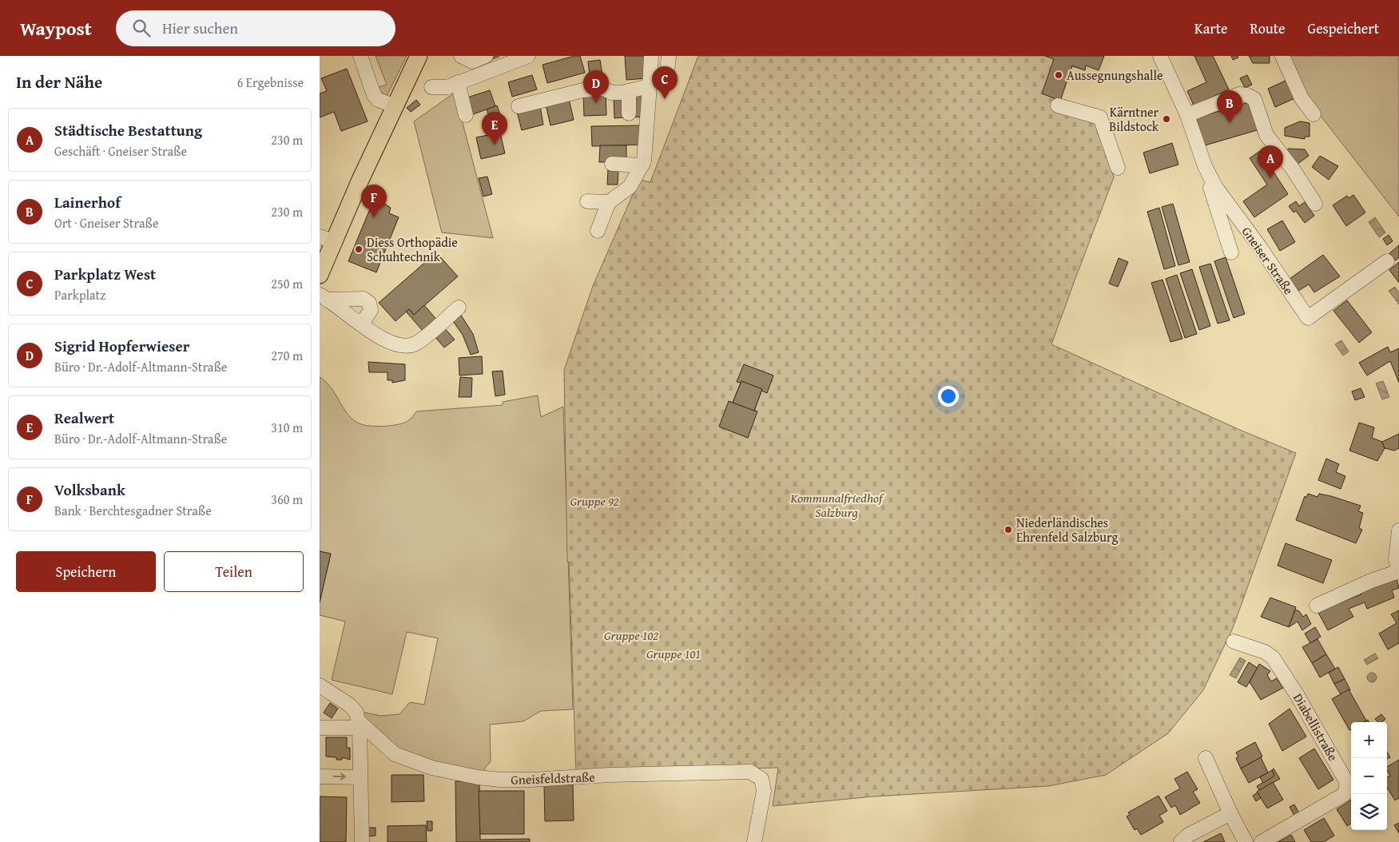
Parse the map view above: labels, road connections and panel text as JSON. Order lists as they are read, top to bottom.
{
  "streets": {
    "street": ["Gneiser Straße", "Diabellistraße", "Gneisfeldstraße"]
  },
  "parks": [
    "Kommunalfriedhof Salzburg",
    "Gruppe 92",
    "Gruppe 102",
    "Gruppe 101"
  ],
  "places": [
    "Aussegnungshalle",
    "Kärntner Bildstock",
    "Diess Orthopädie Schuhtechnik",
    "Niederländisches Ehrenfeld Salzburg"
  ],
  "page": {
    "header": "Waypost",
    "search": "Hier suchen",
    "nav": ["Karte", "Route", "Gespeichert"],
    "heading": ["In der Nähe", "6 Ergebnisse"],
    "pins": [
      "C",
      "D",
      "B",
      "E",
      "A",
      "F"
    ],
    "list": [
      {
        "mark": "A",
        "name": "Städtische Bestattung",
        "note": "Geschäft · Gneiser Straße",
        "value": "230 m"
      },
      {
        "mark": "B",
        "name": "Lainerhof",
        "note": "Ort · Gneiser Straße",
        "value": "230 m"
      },
      {
        "mark": "C",
        "name": "Parkplatz West",
        "note": "Parkplatz",
        "value": "250 m"
      },
      {
        "mark": "D",
        "name": "Sigrid Hopferwieser",
        "note": "Büro · Dr.-Adolf-Altmann-Straße",
        "value": "270 m"
      },
      {
        "mark": "E",
        "name": "Realwert",
        "note": "Büro · Dr.-Adolf-Altmann-Straße",
        "value": "310 m"
      },
      {
        "mark": "F",
        "name": "Volksbank",
        "note": "Bank · Berchtesgadner Straße",
        "value": "360 m"
      }
    ],
    "buttons": ["Speichern", "Teilen"],
    "map_buttons": ["+", "−"]
  }
}
